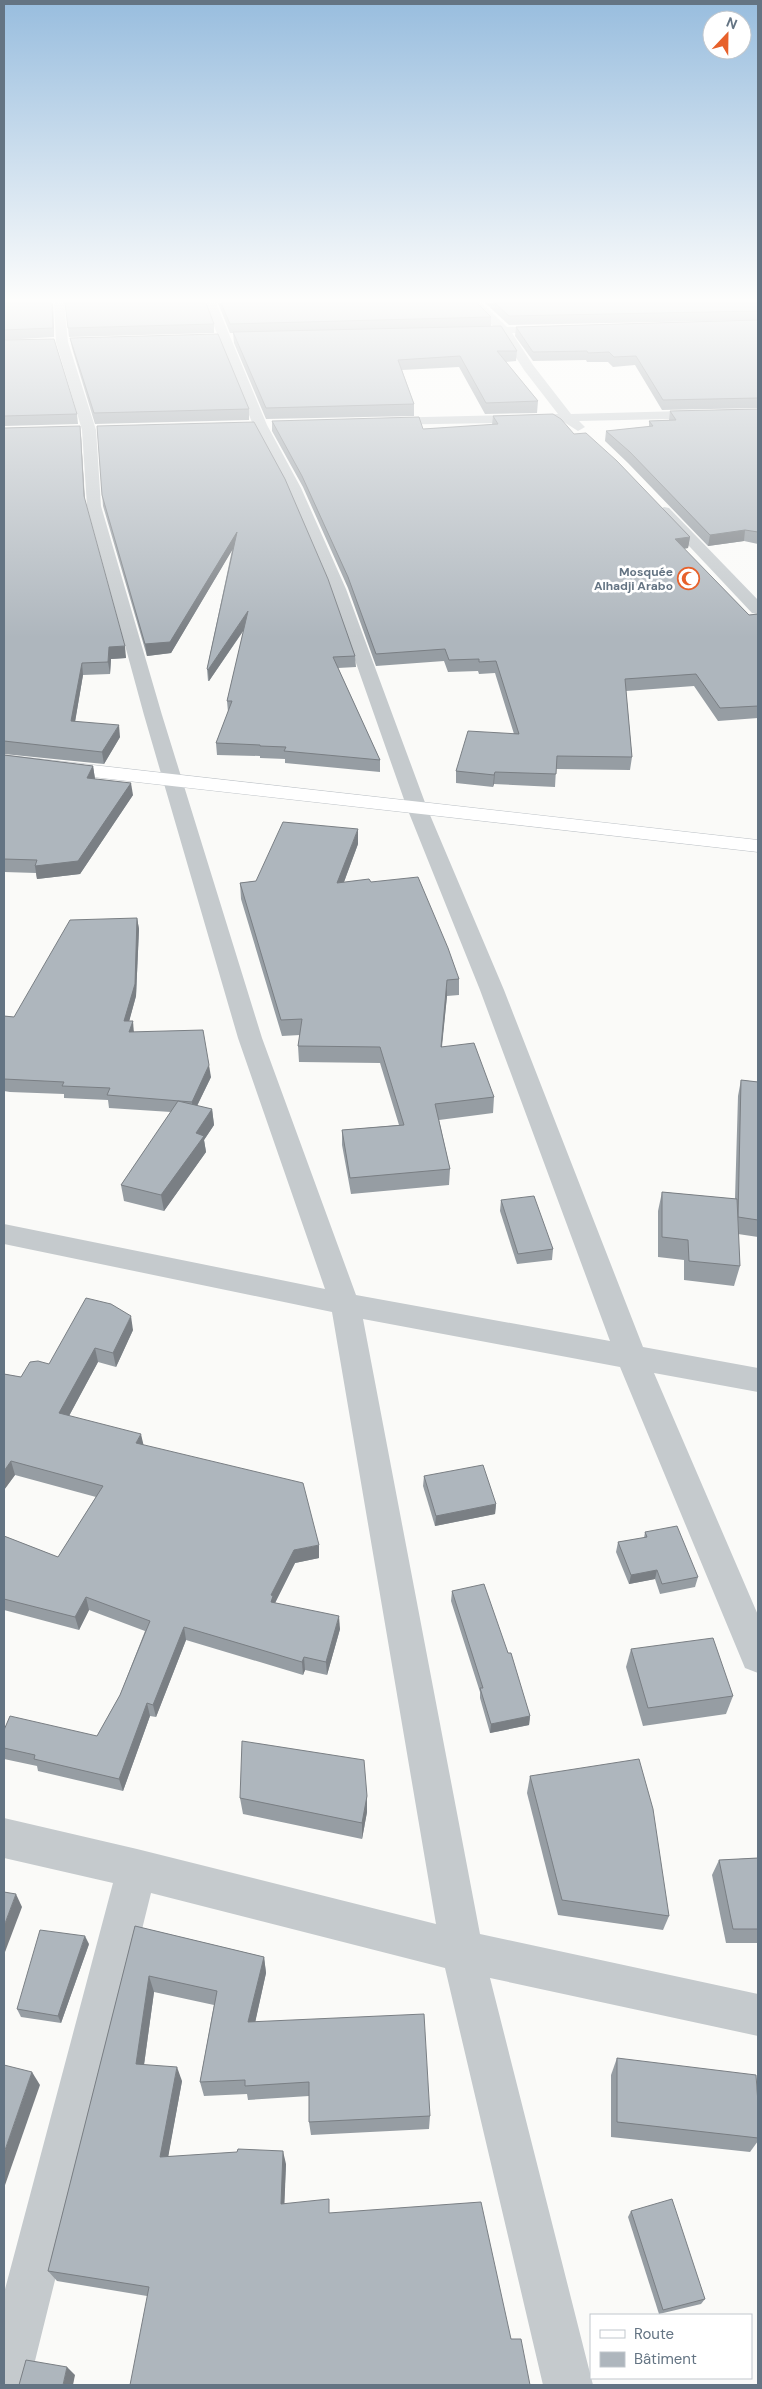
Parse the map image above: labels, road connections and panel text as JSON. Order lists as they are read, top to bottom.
{
  "places": {
    "mosque": ["Mosquée Alhadji Arabo"]
  },
  "legend": ["Route", "Bâtiment"],
  "north": "top"
}
